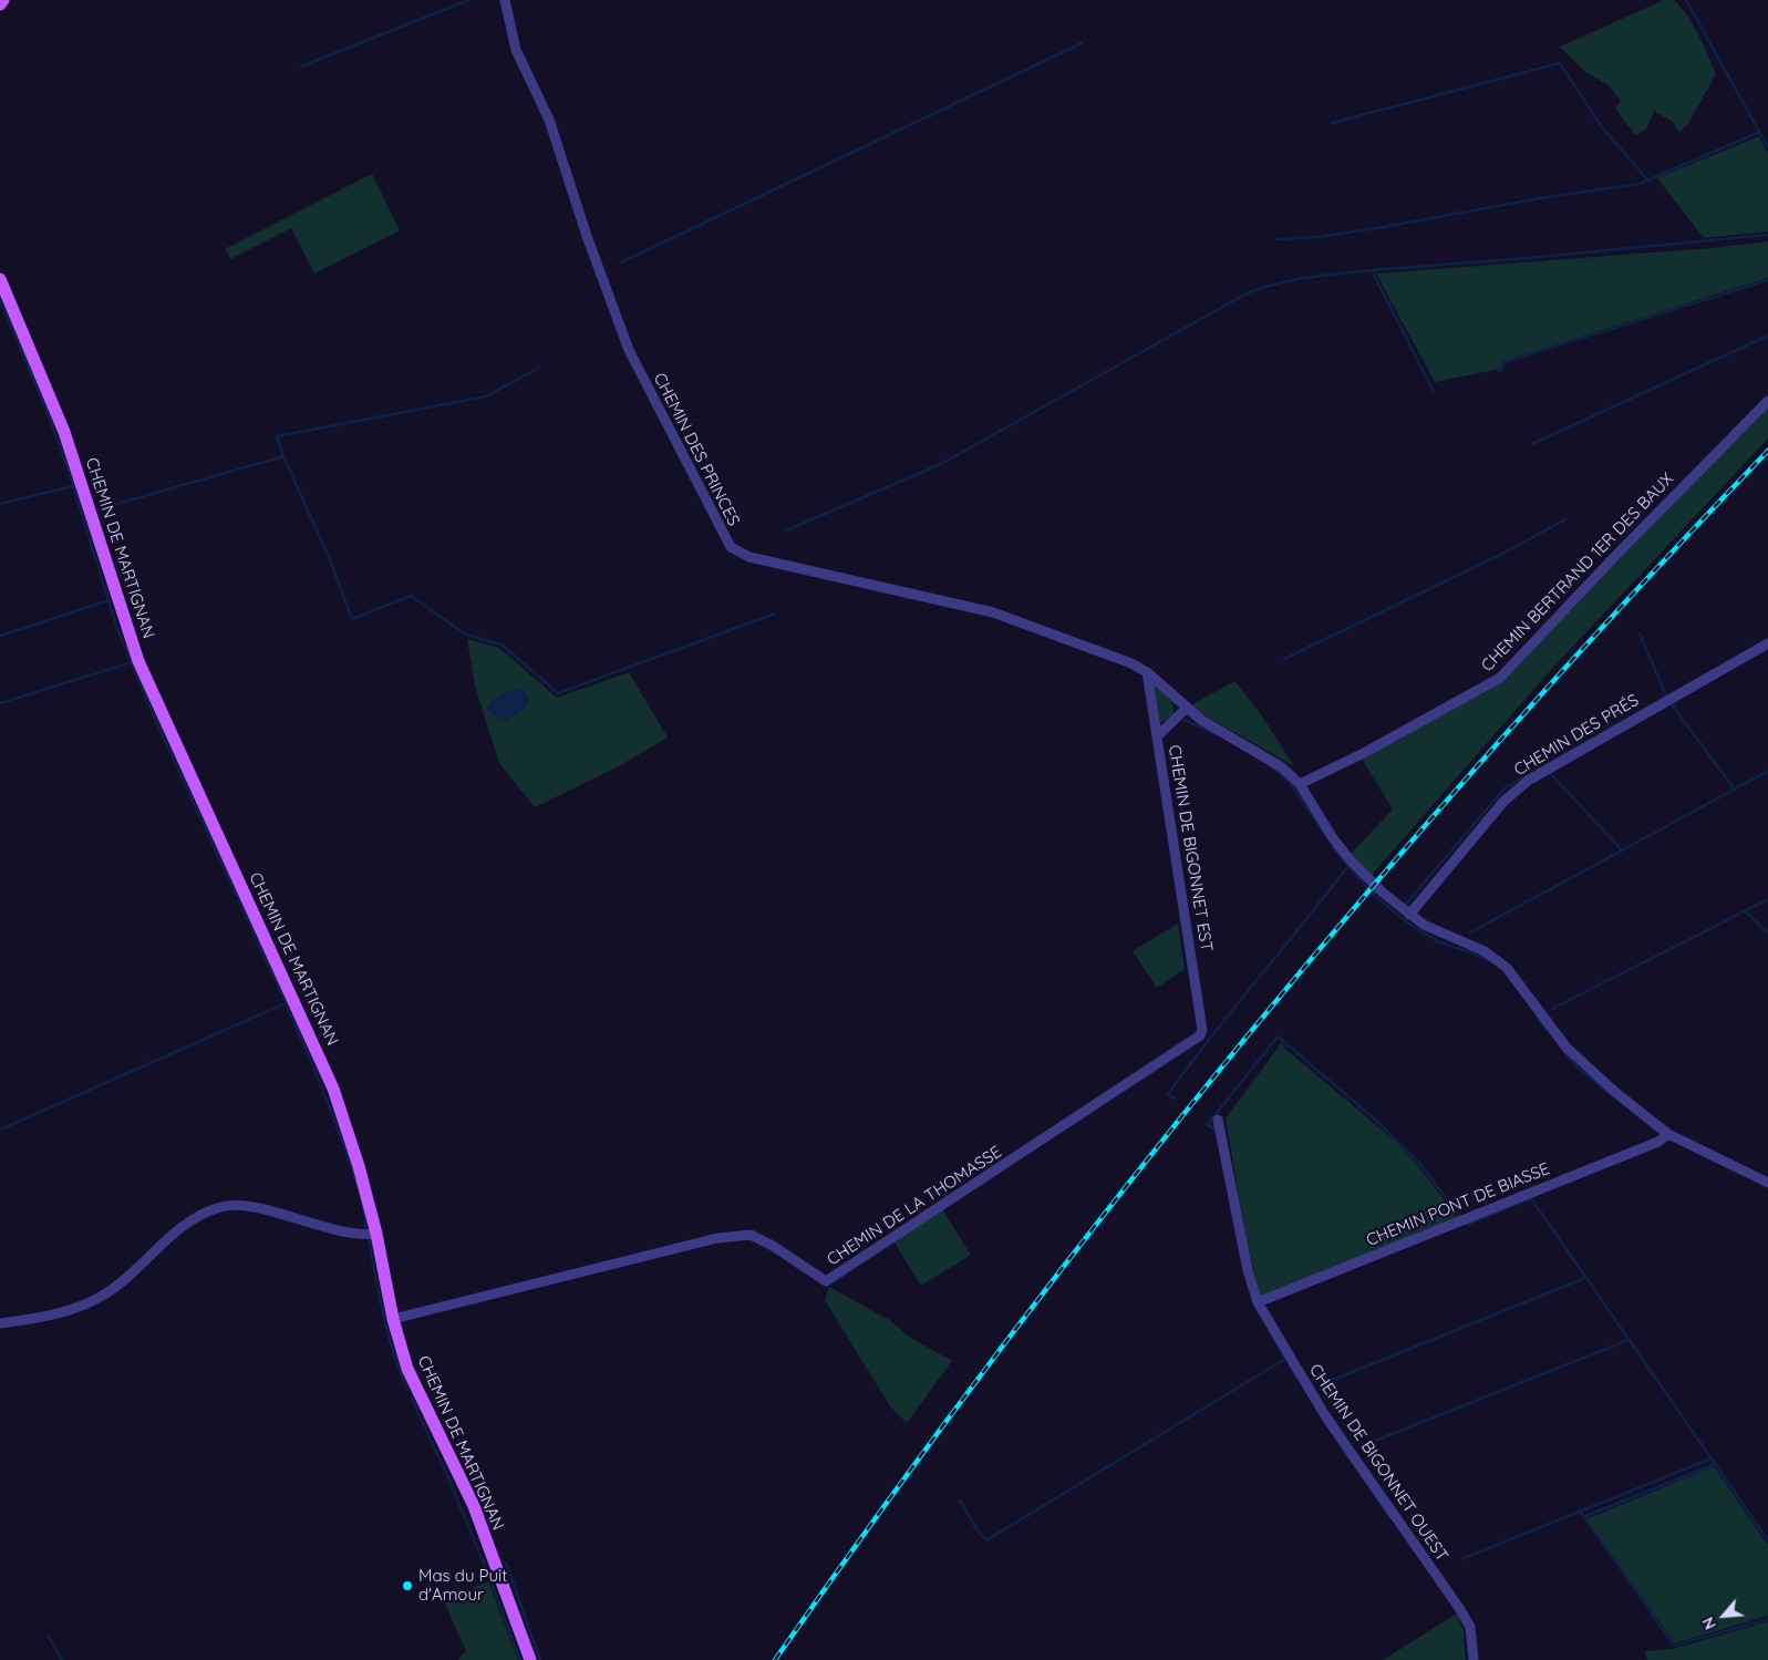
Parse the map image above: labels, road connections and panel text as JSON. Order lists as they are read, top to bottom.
{
  "streets": {
    "main road": ["CHEMIN DE MARTIGNAN"],
    "street": [
      "CHEMIN DES PRINCES",
      "CHEMIN BERTRAND 1ER DES BAUX",
      "CHEMIN DES PRÉS",
      "CHEMIN DE BIGONNET EST",
      "CHEMIN PONT DE BIASSE",
      "CHEMIN DE LA THOMASSE",
      "CHEMIN DE BIGONNET OUEST"
    ]
  },
  "crossings": [
    ["CHEMIN DES PRINCES", "CHEMIN BERTRAND 1ER DES BAUX"],
    ["CHEMIN DES PRINCES", "CHEMIN DES PRÉS"],
    ["CHEMIN DES PRINCES", "CHEMIN DE BIGONNET EST"],
    ["CHEMIN DES PRINCES", "CHEMIN PONT DE BIASSE"],
    ["CHEMIN DE MARTIGNAN", "CHEMIN DE LA THOMASSE"],
    ["CHEMIN DE BIGONNET EST", "CHEMIN DE LA THOMASSE"],
    ["CHEMIN PONT DE BIASSE", "CHEMIN DE BIGONNET OUEST"]
  ],
  "places": ["Mas du Puit d'Amour"],
  "north": "bottom left"
}
